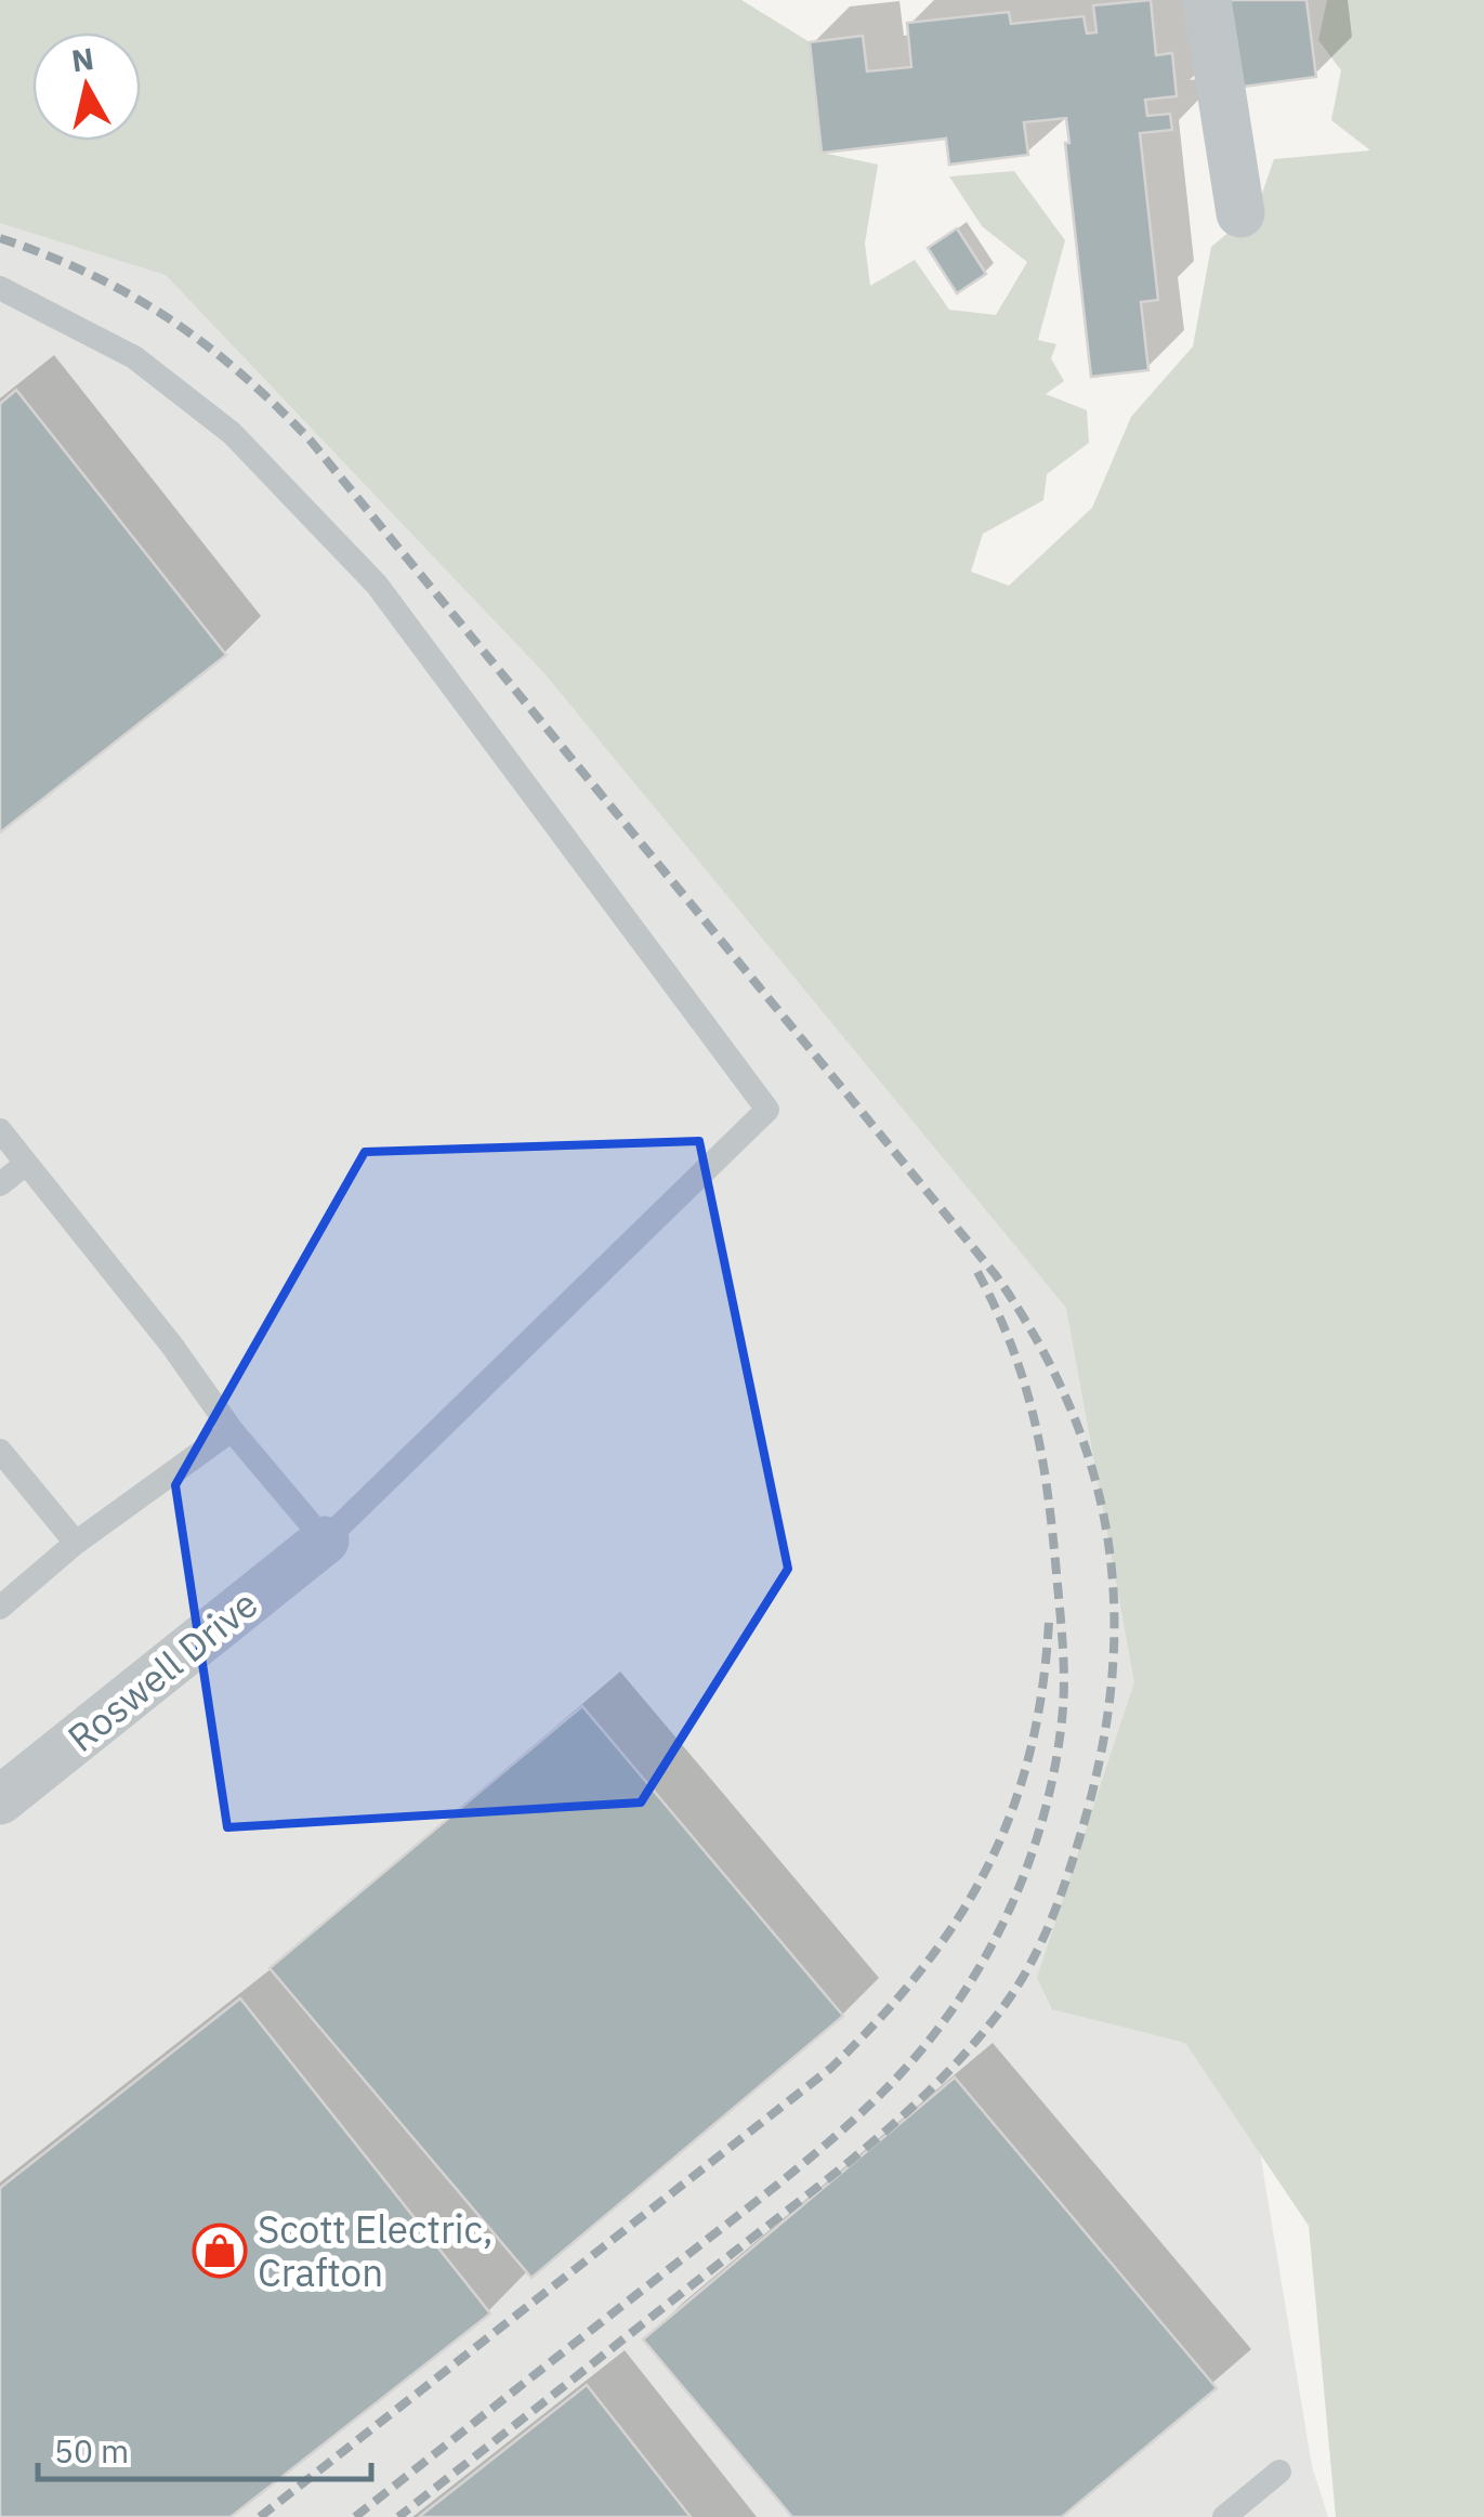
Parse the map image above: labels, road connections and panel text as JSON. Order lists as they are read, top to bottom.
{
  "streets": {
    "street": ["Roswell Drive"]
  },
  "places": {
    "shop": ["Scott Electric, Crafton"]
  },
  "scale_bar": "50 m",
  "north": "top"
}
